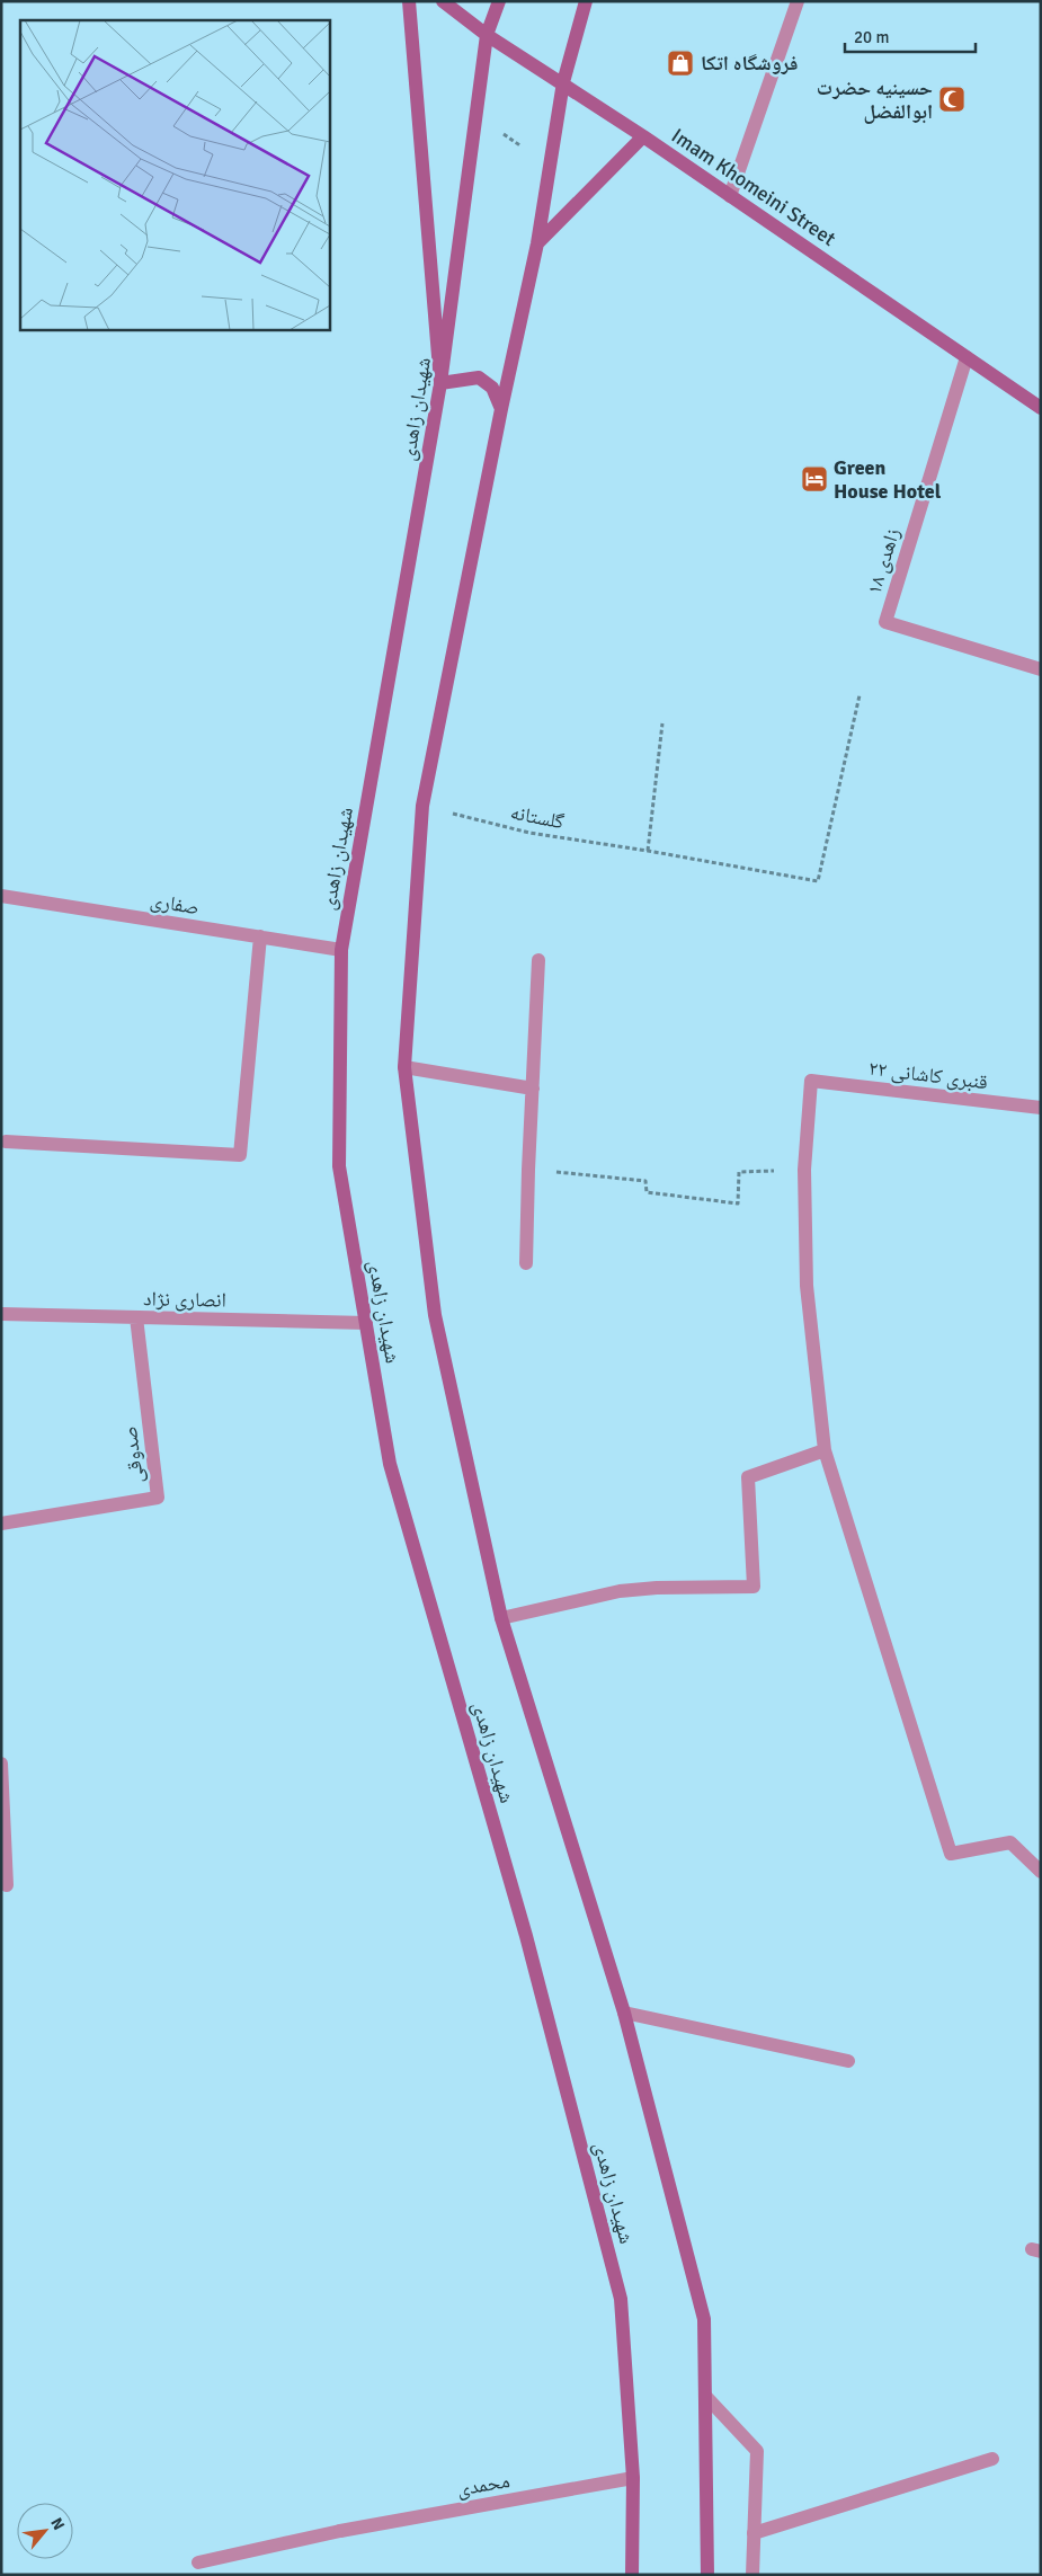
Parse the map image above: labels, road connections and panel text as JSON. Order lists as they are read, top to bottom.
{
  "streets": {
    "main road": ["Imam Khomeini Street", "شهیدان زاهدی"],
    "street": [
      "زاهدی ۱۸",
      "صفاری",
      "قنبری کاشانی ۲۲",
      "انصاری نژاد",
      "صدوقی",
      "محمدی"
    ],
    "path": ["گلستانه"]
  },
  "crossings": [
    ["Imam Khomeini Street", "شهیدان زاهدی"],
    ["Imam Khomeini Street", "زاهدی ۱۸"],
    ["شهیدان زاهدی", "صفاری"],
    ["شهیدان زاهدی", "انصاری نژاد"],
    ["شهیدان زاهدی", "محمدی"],
    ["انصاری نژاد", "صدوقی"]
  ],
  "places": {
    "shop": ["فروشگاه اتکا"],
    "mosque": ["حسینیه حضرت ابوالفضل"],
    "hotel": ["Green House Hotel"]
  },
  "scale_bar": "20 m",
  "north": "top right"
}
